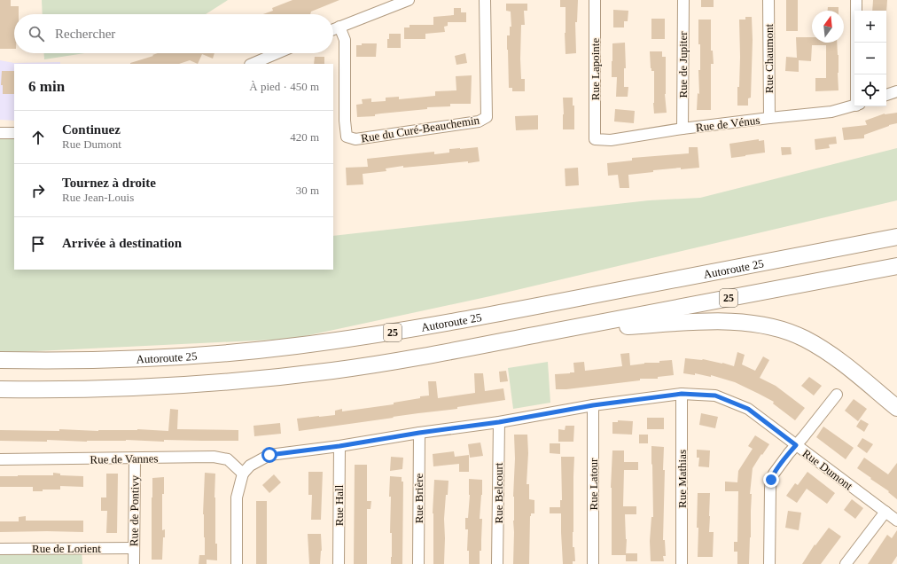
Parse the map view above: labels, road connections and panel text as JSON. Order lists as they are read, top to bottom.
{
  "streets": {
    "highway": ["Autoroute 25", "25"],
    "street": [
      "Rue Chaumont",
      "Rue de Jupiter",
      "Rue Lapointe",
      "Rue de Vénus",
      "Rue du Curé-Beauchemin",
      "Rue de Vannes",
      "Rue Dumont",
      "Rue Mathias",
      "Rue Latour",
      "Rue Belcourt",
      "Rue Brière",
      "Rue Hall",
      "Rue de Pontivy",
      "Rue de Lorient"
    ]
  },
  "crossings": [
    ["Rue Chaumont", "Rue de Vénus"],
    ["Rue de Jupiter", "Rue de Vénus"],
    ["Rue Lapointe", "Rue de Vénus"],
    ["Rue de Vannes", "Rue Dumont"],
    ["Rue de Vannes", "Rue de Pontivy"],
    ["Rue Dumont", "Rue Mathias"],
    ["Rue Dumont", "Rue Latour"],
    ["Rue Dumont", "Rue Belcourt"],
    ["Rue Dumont", "Rue Brière"],
    ["Rue Dumont", "Rue Hall"],
    ["Rue de Pontivy", "Rue de Lorient"]
  ],
  "north": "top",
  "page": {
    "map_buttons": ["+", "−"],
    "search": "Rechercher",
    "heading": ["6 min", "À pied · 450 m"],
    "list": [
      ["Continuez", "Rue Dumont", "420 m"],
      ["Tournez à droite", "Rue Jean-Louis", "30 m"],
      "Arrivée à destination"
    ]
  }
}
